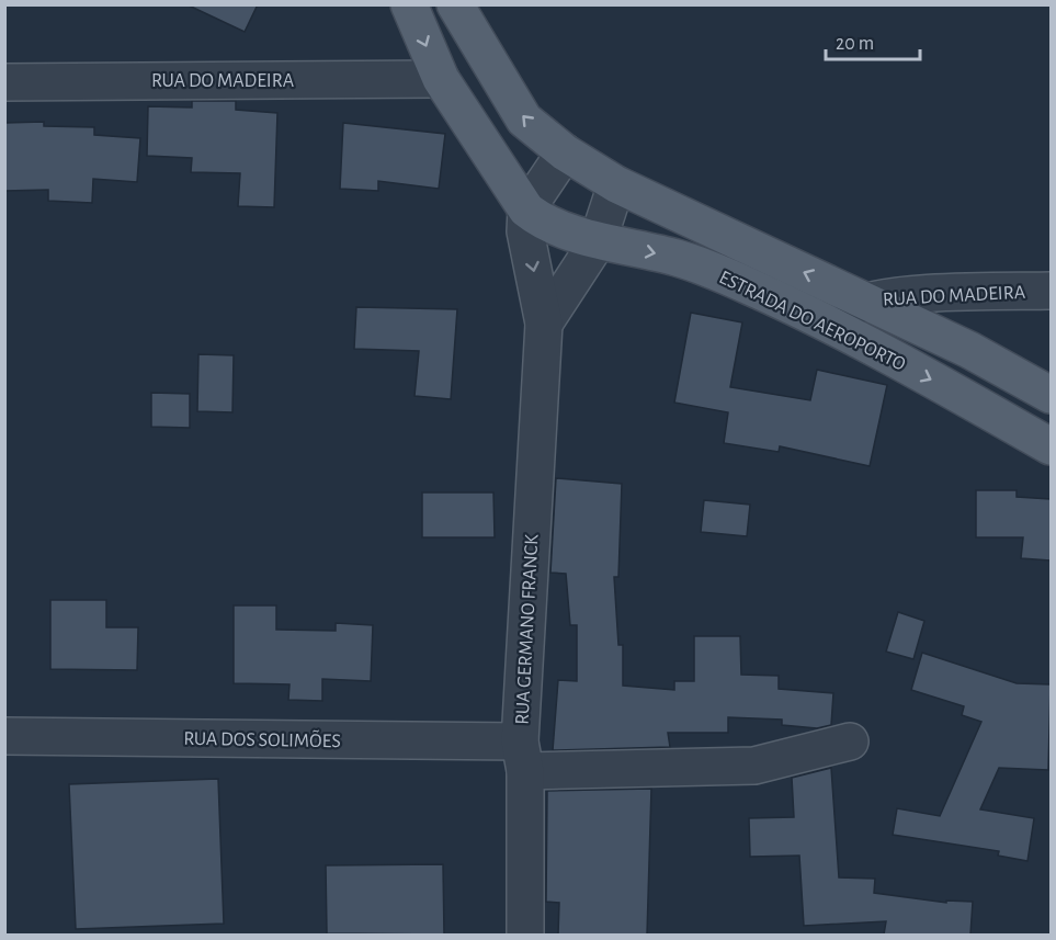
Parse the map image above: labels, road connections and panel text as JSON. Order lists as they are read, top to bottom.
{
  "streets": {
    "main road": ["ESTRADA DO AEROPORTO"],
    "street": ["RUA DO MADEIRA", "RUA GERMANO FRANCK", "RUA DOS SOLIMÕES"]
  },
  "crossings": [
    ["RUA DO MADEIRA", "ESTRADA DO AEROPORTO"],
    ["ESTRADA DO AEROPORTO", "RUA GERMANO FRANCK"],
    ["RUA GERMANO FRANCK", "RUA DOS SOLIMÕES"]
  ],
  "scale_bar": "20 m"
}
